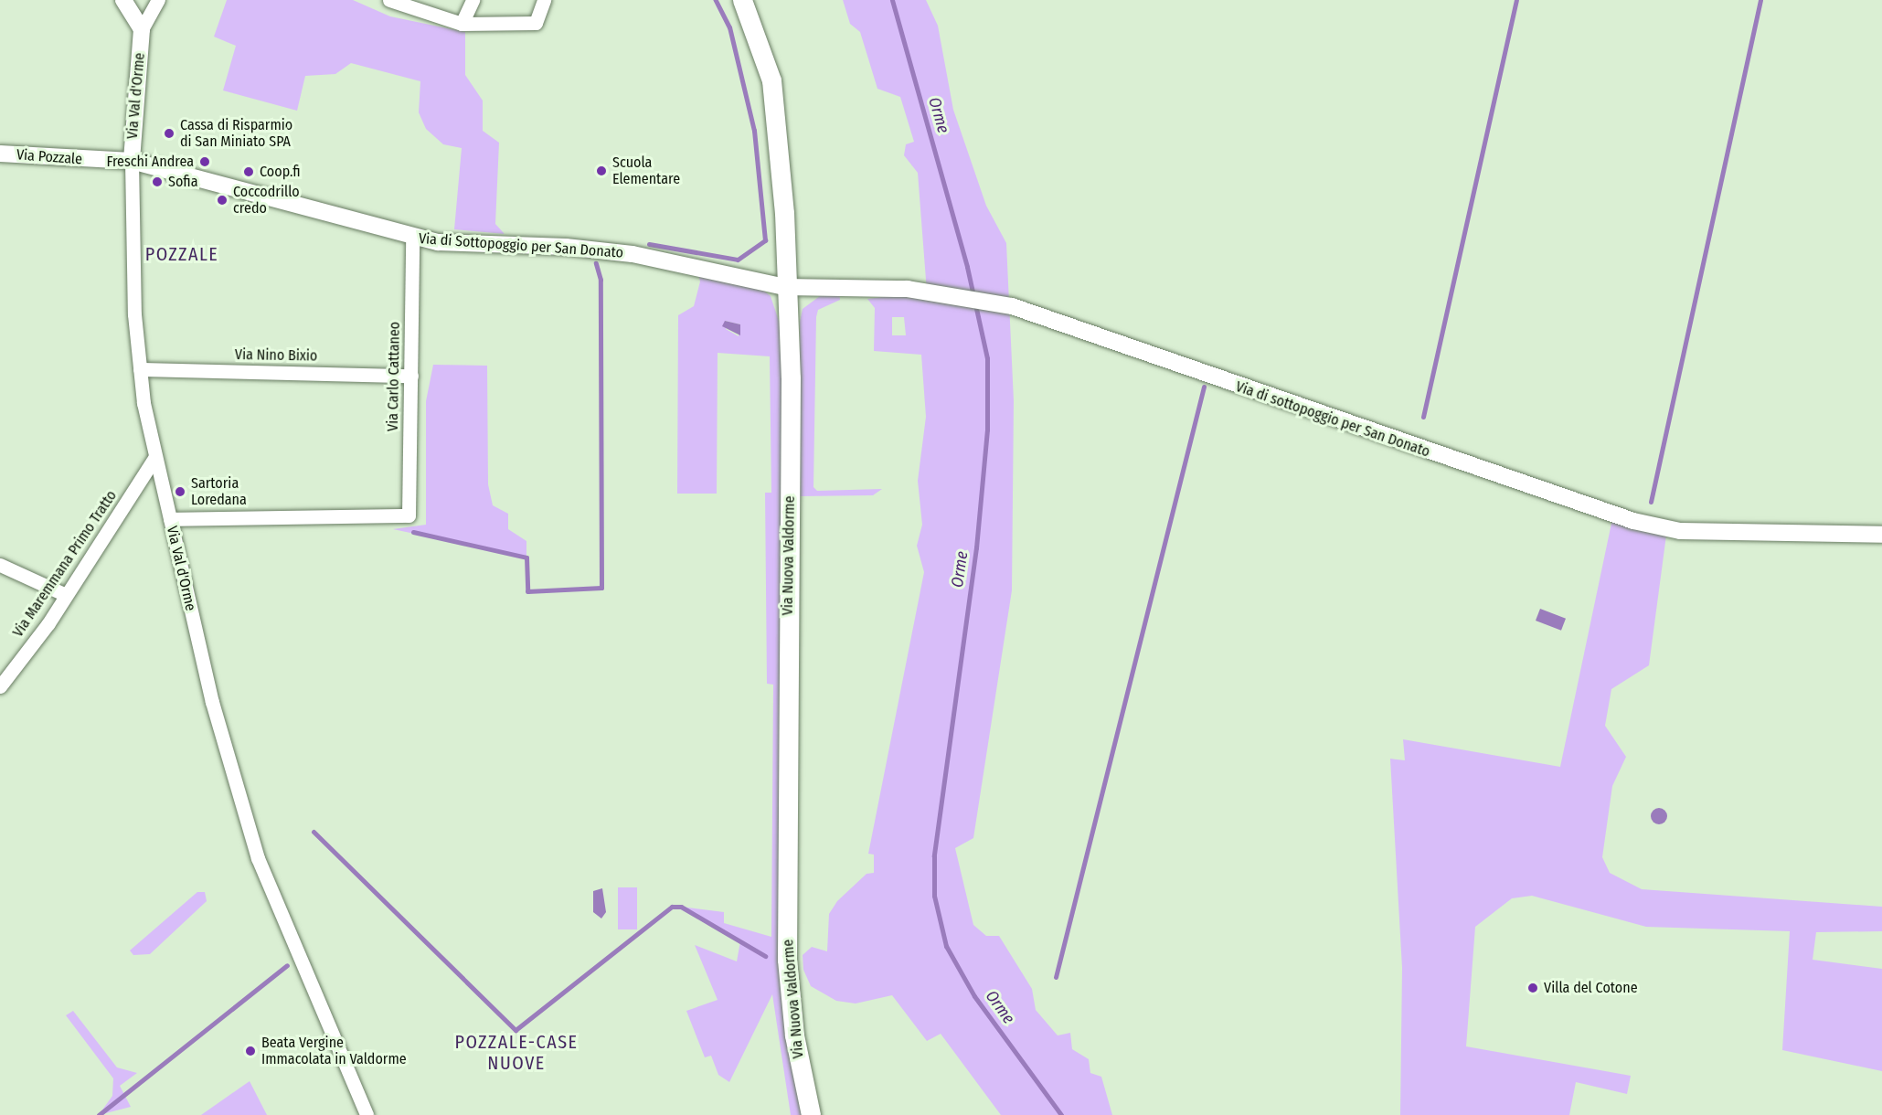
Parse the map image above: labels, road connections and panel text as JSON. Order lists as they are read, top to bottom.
{
  "streets": {
    "main road": ["Via Nuova Valdorme"],
    "street": [
      "Via Val d'Orme",
      "Via Pozzale",
      "Via di Sottopoggio per San Donato",
      "Via Nino Bixio",
      "Via Carlo Cattaneo",
      "Via di sottopoggio per San Donato",
      "Via Maremmana Primo Tratto"
    ]
  },
  "crossings": [
    ["Via Val d'Orme", "Via Pozzale"],
    ["Via Val d'Orme", "Via di Sottopoggio per San Donato"],
    ["Via Val d'Orme", "Via Nino Bixio"],
    ["Via Val d'Orme", "Via Carlo Cattaneo"],
    ["Via Val d'Orme", "Via Maremmana Primo Tratto"],
    ["Via Pozzale", "Via di Sottopoggio per San Donato"],
    ["Via di Sottopoggio per San Donato", "Via Carlo Cattaneo"],
    ["Via di Sottopoggio per San Donato", "Via di sottopoggio per San Donato"],
    ["Via di Sottopoggio per San Donato", "Via Nuova Valdorme"],
    ["Via Nino Bixio", "Via Carlo Cattaneo"],
    ["Via di sottopoggio per San Donato", "Via Nuova Valdorme"]
  ],
  "districts": ["POZZALE", "POZZALE-CASE NUOVE"],
  "water": ["Orme"],
  "places": [
    "Cassa di Risparmio di San Miniato SPA",
    "Freschi Andrea",
    "Scuola Elementare",
    "Coop.fi",
    "Sofia",
    "Coccodrillo credo",
    "Sartoria Loredana",
    "Villa del Cotone",
    "Beata Vergine Immacolata in Valdorme"
  ]
}
